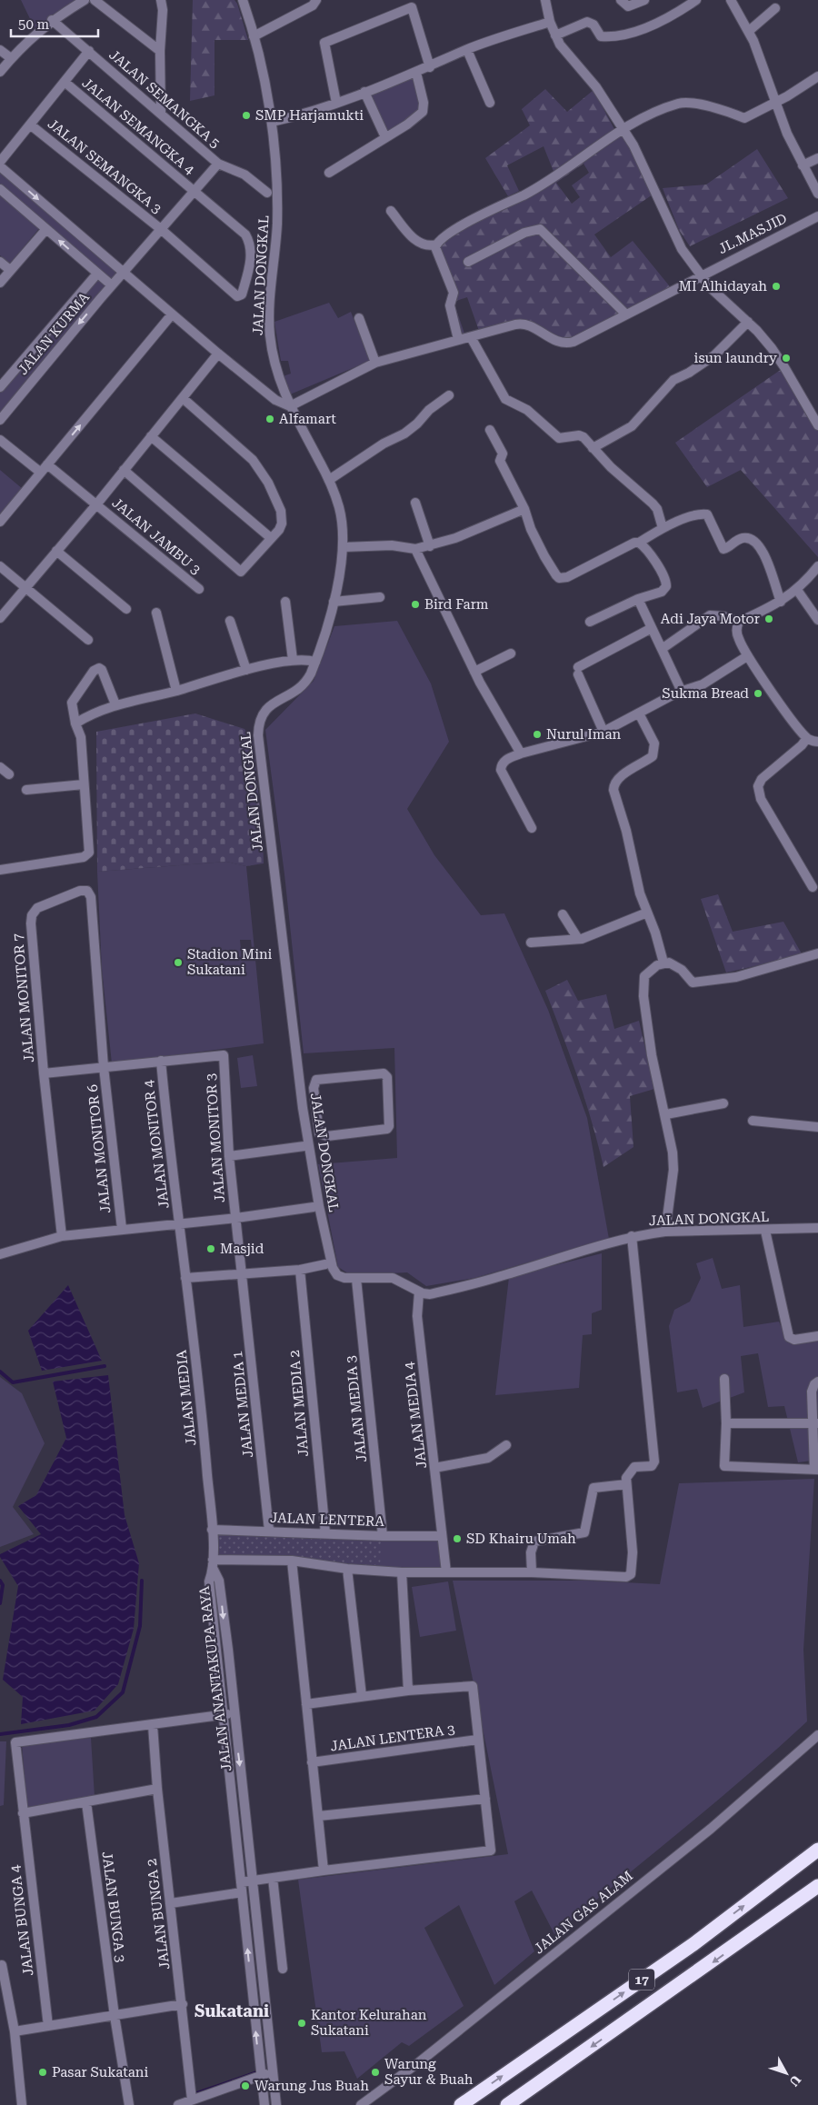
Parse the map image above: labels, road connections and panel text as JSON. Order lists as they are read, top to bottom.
{
  "streets": {
    "highway": ["17"],
    "street": [
      "JALAN SEMANGKA 5",
      "JALAN SEMANGKA 4",
      "JALAN SEMANGKA 3",
      "JL.MASJID",
      "JALAN DONGKAL",
      "JALAN KURMA",
      "JALAN JAMBU 3",
      "JALAN MONITOR 7",
      "JALAN MONITOR 3",
      "JALAN MONITOR 4",
      "JALAN MONITOR 6",
      "JALAN MEDIA",
      "JALAN MEDIA 2",
      "JALAN MEDIA 1",
      "JALAN MEDIA 3",
      "JALAN MEDIA 4",
      "JALAN LENTERA",
      "JALAN ANANTAKUPA RAYA",
      "JALAN LENTERA 3",
      "JALAN BUNGA 3",
      "JALAN GAS ALAM",
      "JALAN BUNGA 2",
      "JALAN BUNGA 4"
    ]
  },
  "crossings": [
    ["JALAN SEMANGKA 5", "JALAN KURMA"],
    ["JALAN SEMANGKA 4", "JALAN SEMANGKA 3"],
    ["JALAN SEMANGKA 4", "JALAN KURMA"],
    ["JALAN SEMANGKA 3", "JALAN KURMA"],
    ["JL.MASJID", "JALAN DONGKAL"],
    ["JALAN DONGKAL", "JALAN MEDIA 3"],
    ["JALAN DONGKAL", "JALAN MEDIA 4"],
    ["JALAN MONITOR 7", "JALAN MONITOR 6"],
    ["JALAN MONITOR 3", "JALAN MONITOR 4"],
    ["JALAN MONITOR 3", "JALAN MEDIA 1"],
    ["JALAN MONITOR 4", "JALAN MEDIA"],
    ["JALAN MEDIA", "JALAN LENTERA"],
    ["JALAN MEDIA", "JALAN ANANTAKUPA RAYA"],
    ["JALAN MEDIA 2", "JALAN LENTERA"],
    ["JALAN MEDIA 1", "JALAN LENTERA"],
    ["JALAN MEDIA 3", "JALAN LENTERA"],
    ["JALAN MEDIA 4", "JALAN LENTERA"],
    ["JALAN BUNGA 2", "JALAN BUNGA 4"]
  ],
  "districts": ["Sukatani"],
  "places": [
    "SMP Harjamukti",
    "MI Alhidayah",
    "isun laundry",
    "Alfamart",
    "Bird Farm",
    "Adi Jaya Motor",
    "Sukma Bread",
    "Nurul Iman",
    "Stadion Mini Sukatani",
    "Masjid",
    "SD Khairu Umah",
    "Kantor Kelurahan Sukatani",
    "Pasar Sukatani",
    "Warung Sayur & Buah",
    "Warung Jus Buah"
  ],
  "scale_bar": "50 m",
  "north": "bottom right"
}
